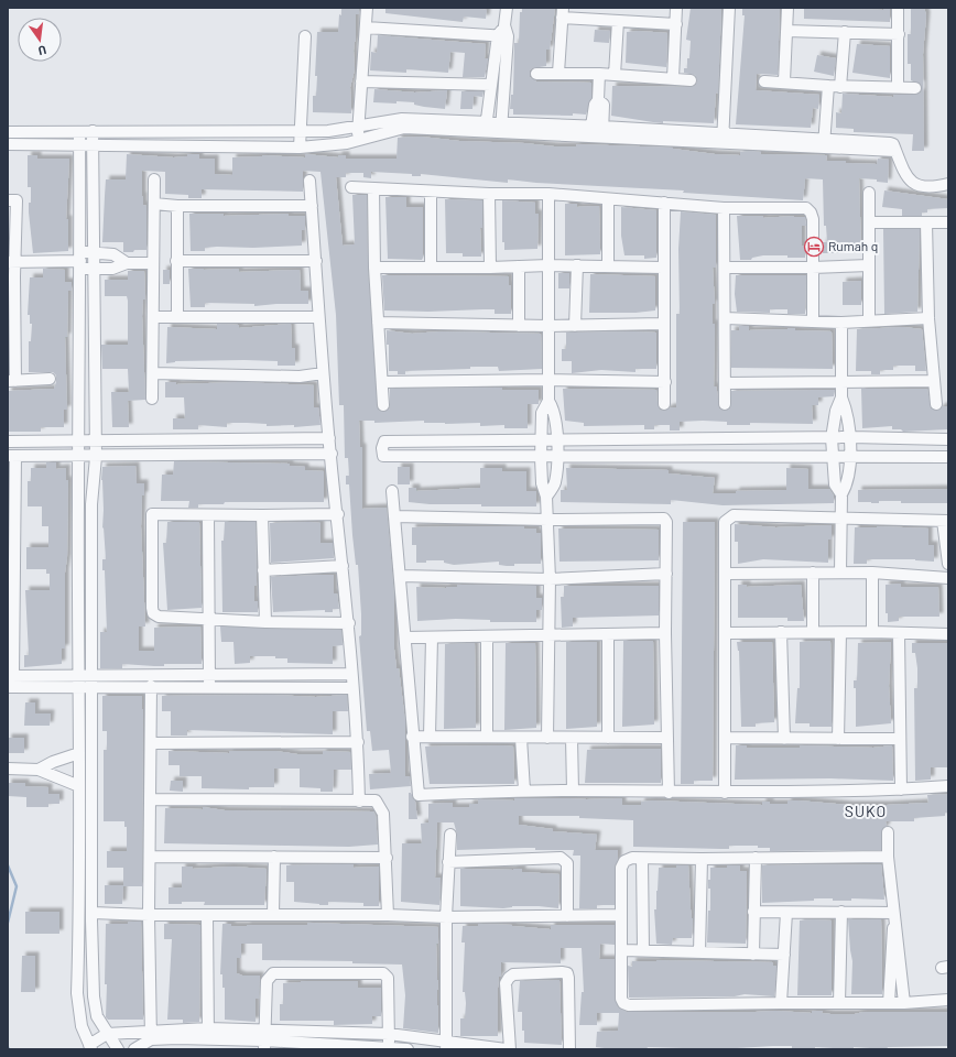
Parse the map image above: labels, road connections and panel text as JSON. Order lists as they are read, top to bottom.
{
  "districts": ["SUKO"],
  "places": {
    "hotel": ["Rumah q"]
  },
  "north": "bottom"
}
